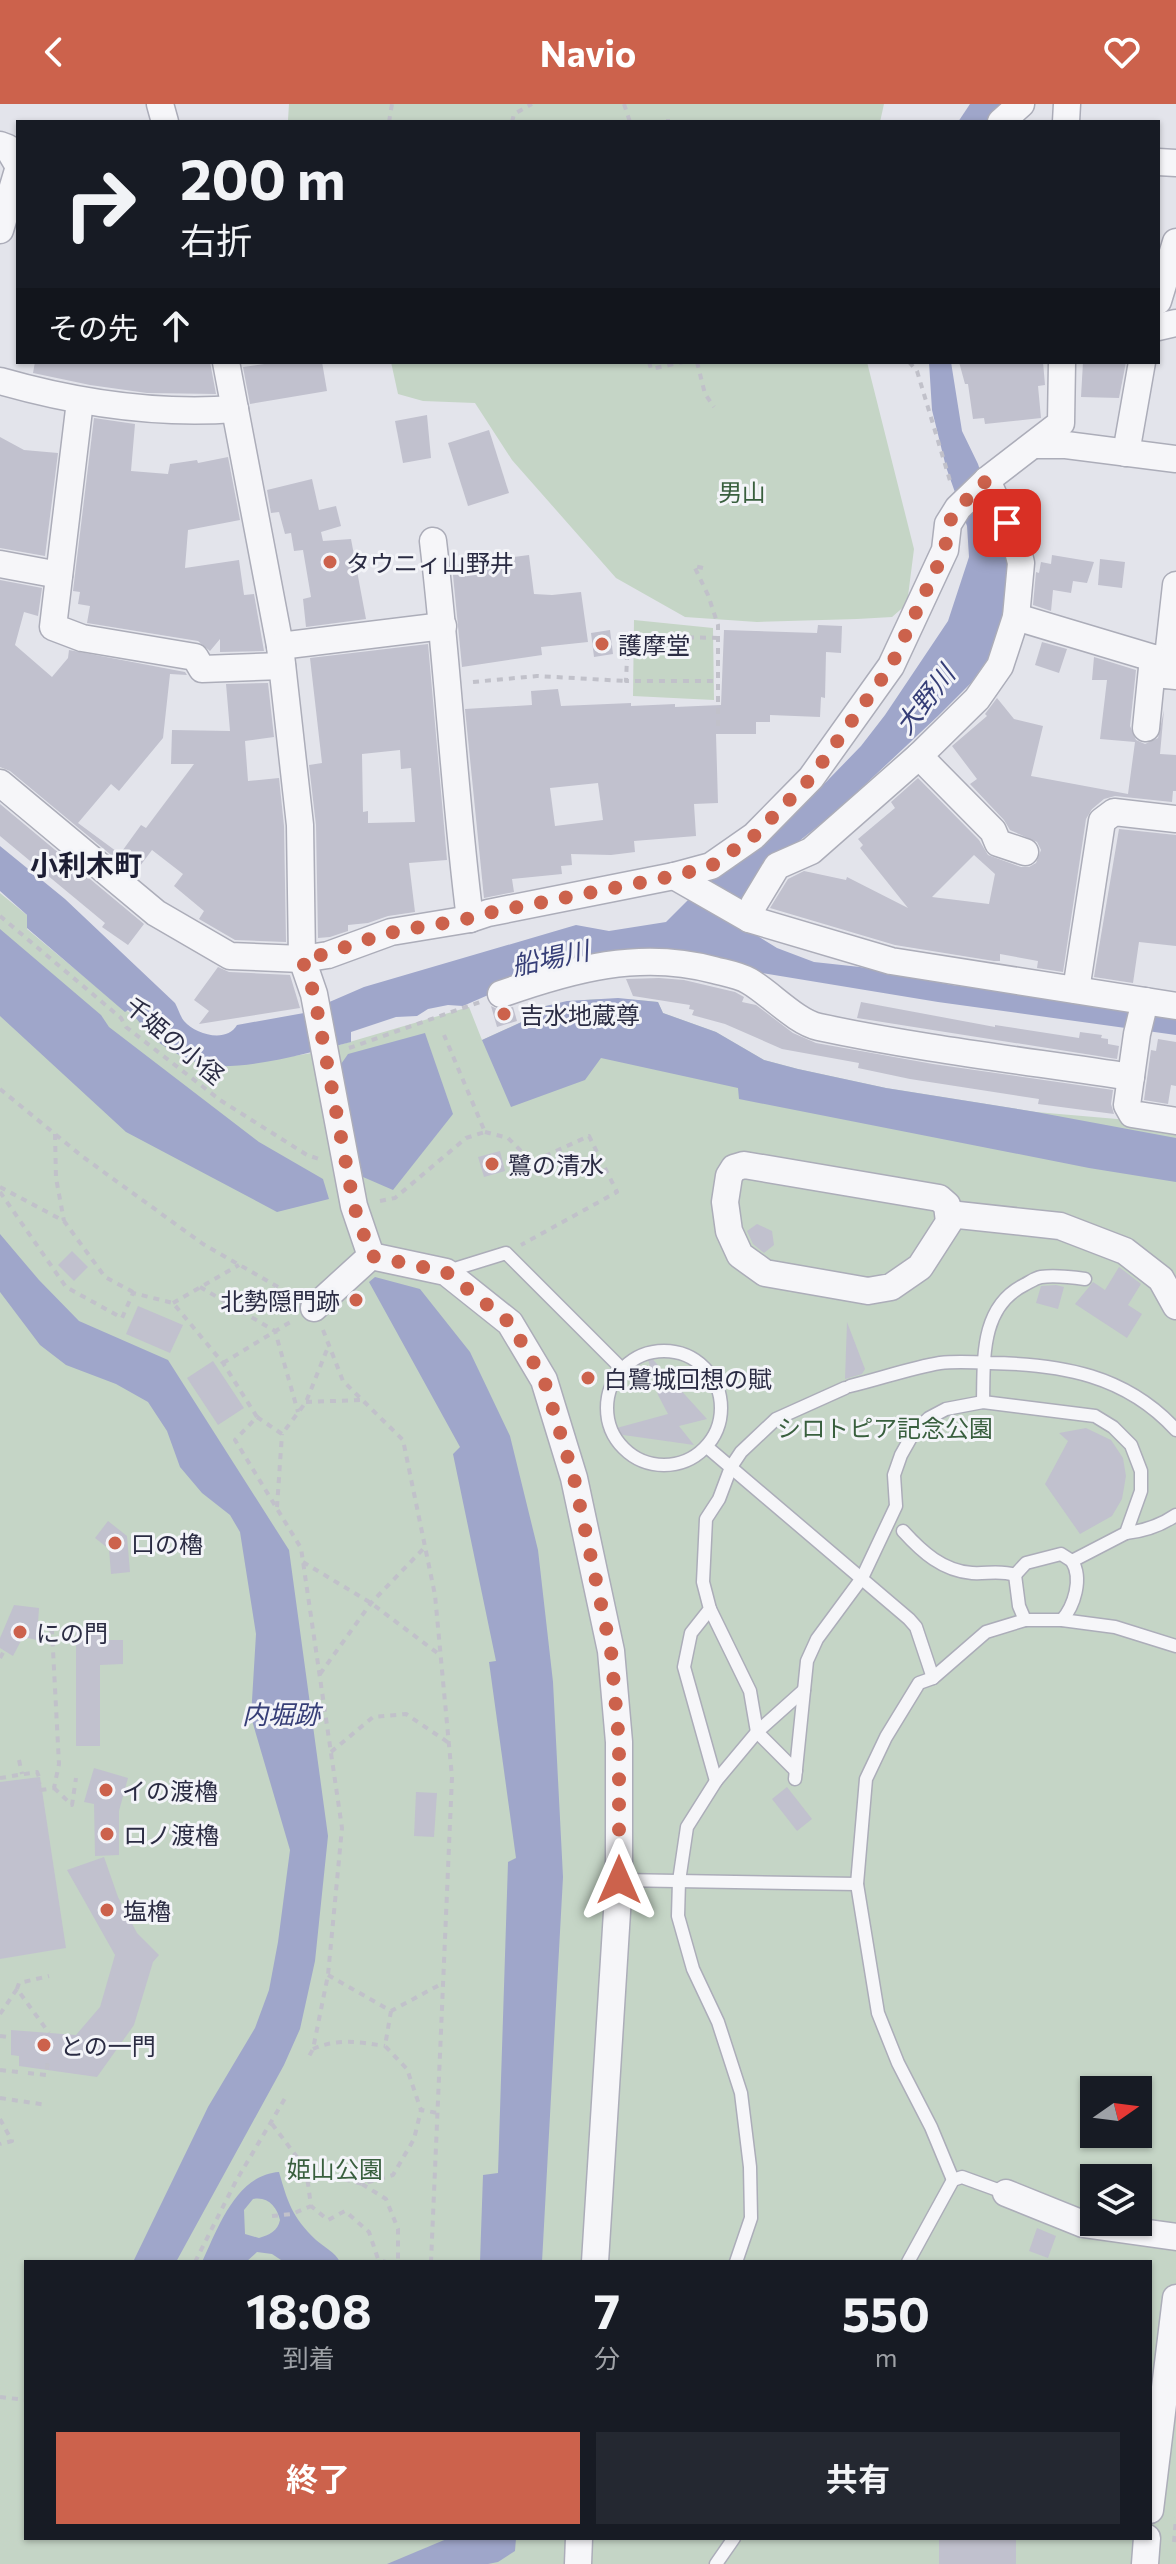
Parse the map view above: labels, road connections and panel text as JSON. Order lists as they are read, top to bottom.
{
  "streets": {
    "path": ["千姫の小径"]
  },
  "districts": ["小利木町"],
  "water": ["大野川", "船場川", "内堀跡"],
  "parks": ["男山", "シロトピア記念公園", "姫山公園"],
  "places": [
    "タウニィ山野井",
    "護摩堂",
    "吉水地蔵尊",
    "鷺の清水",
    "北勢隠門跡",
    "白鷺城回想の賦",
    "口の櫓",
    "にの門",
    "イの渡櫓",
    "ロノ渡櫓",
    "塩櫓",
    "との一門"
  ],
  "north": "right",
  "page": {
    "header": "Navio",
    "turn": ["200 m", "右折"],
    "then": "その先",
    "eta": [
      "18:08",
      "到着",
      "7",
      "分",
      "550",
      "m"
    ],
    "buttons": ["終了", "共有"]
  }
}
